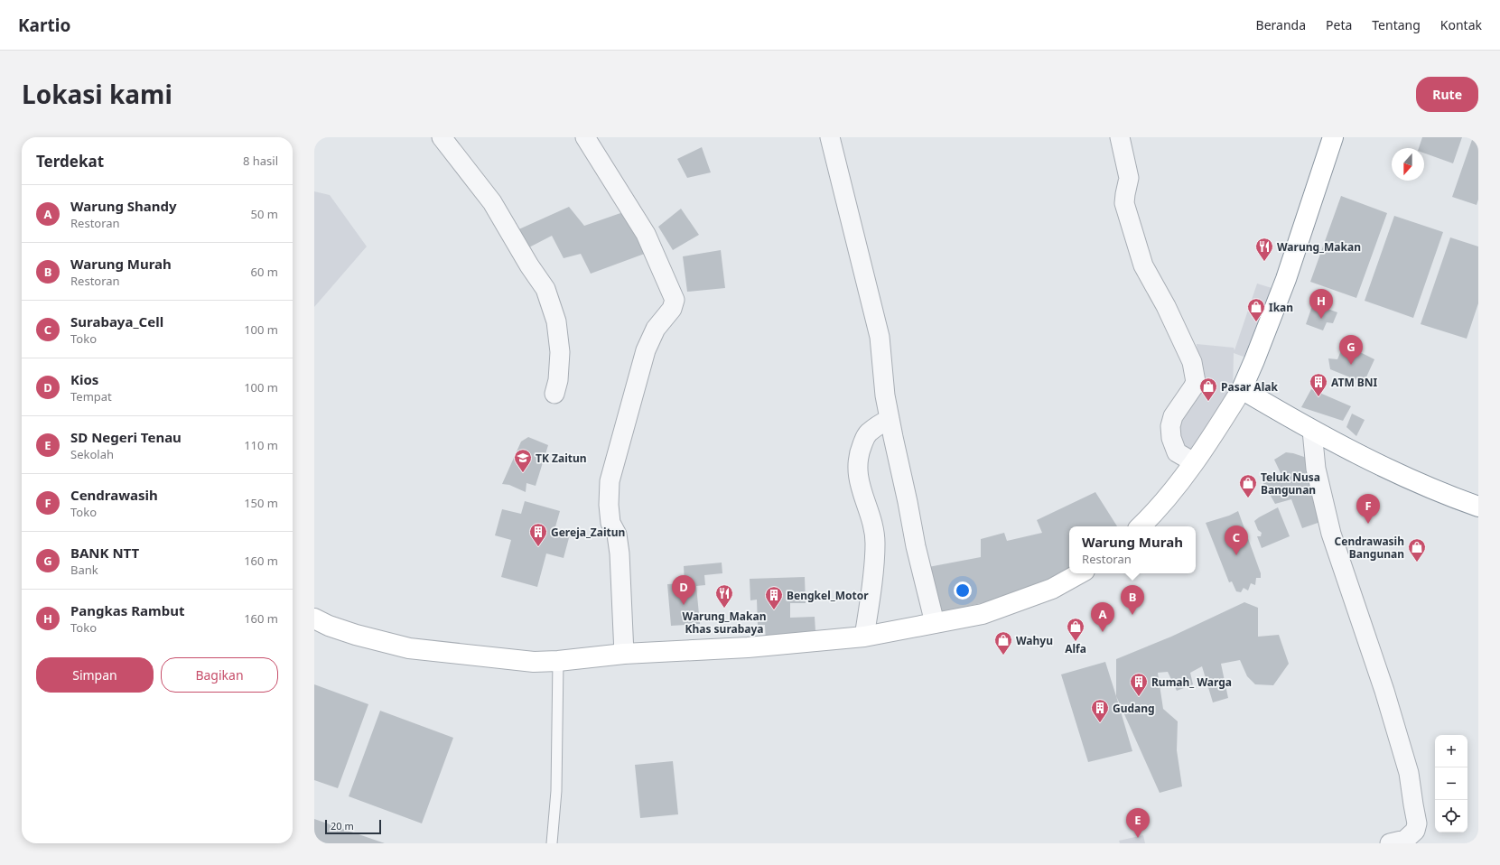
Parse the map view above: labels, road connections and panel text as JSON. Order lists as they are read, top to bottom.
{
  "places": {
    "restaurant": ["Warung_Makan", "Warung_Makan Khas surabaya"],
    "shop": [
      "Ikan",
      "Pasar Alak",
      "Teluk Nusa Bangunan",
      "Cendrawasih Bangunan",
      "Alfa",
      "Wahyu"
    ],
    "building": [
      "ATM BNI",
      "Gereja_Zaitun",
      "Bengkel_Motor",
      "Rumah_ Warga",
      "Gudang"
    ],
    "school or university": ["TK Zaitun"]
  },
  "scale_bar": "20 m",
  "north": "bottom",
  "page": {
    "header": "Kartio",
    "nav": [
      "Beranda",
      "Peta",
      "Tentang",
      "Kontak"
    ],
    "title": "Lokasi kami",
    "buttons": [
      "Rute",
      ["Simpan", "Bagikan"]
    ],
    "heading": ["Terdekat", "8 hasil"],
    "list": [
      {
        "mark": "A",
        "name": "Warung Shandy",
        "note": "Restoran",
        "value": "50 m"
      },
      {
        "mark": "B",
        "name": "Warung Murah",
        "note": "Restoran",
        "value": "60 m"
      },
      {
        "mark": "C",
        "name": "Surabaya_Cell",
        "note": "Toko",
        "value": "100 m"
      },
      {
        "mark": "D",
        "name": "Kios",
        "note": "Tempat",
        "value": "100 m"
      },
      {
        "mark": "E",
        "name": "SD Negeri Tenau",
        "note": "Sekolah",
        "value": "110 m"
      },
      {
        "mark": "F",
        "name": "Cendrawasih",
        "note": "Toko",
        "value": "150 m"
      },
      {
        "mark": "G",
        "name": "BANK NTT",
        "note": "Bank",
        "value": "160 m"
      },
      {
        "mark": "H",
        "name": "Pangkas Rambut",
        "note": "Toko",
        "value": "160 m"
      }
    ],
    "pins": [
      "H",
      "G",
      "F",
      "C",
      "D",
      "B",
      "A",
      "E"
    ],
    "popup": ["Warung Murah", "Restoran"],
    "map_buttons": ["+", "−"],
    "scale": "20 m"
  }
}
